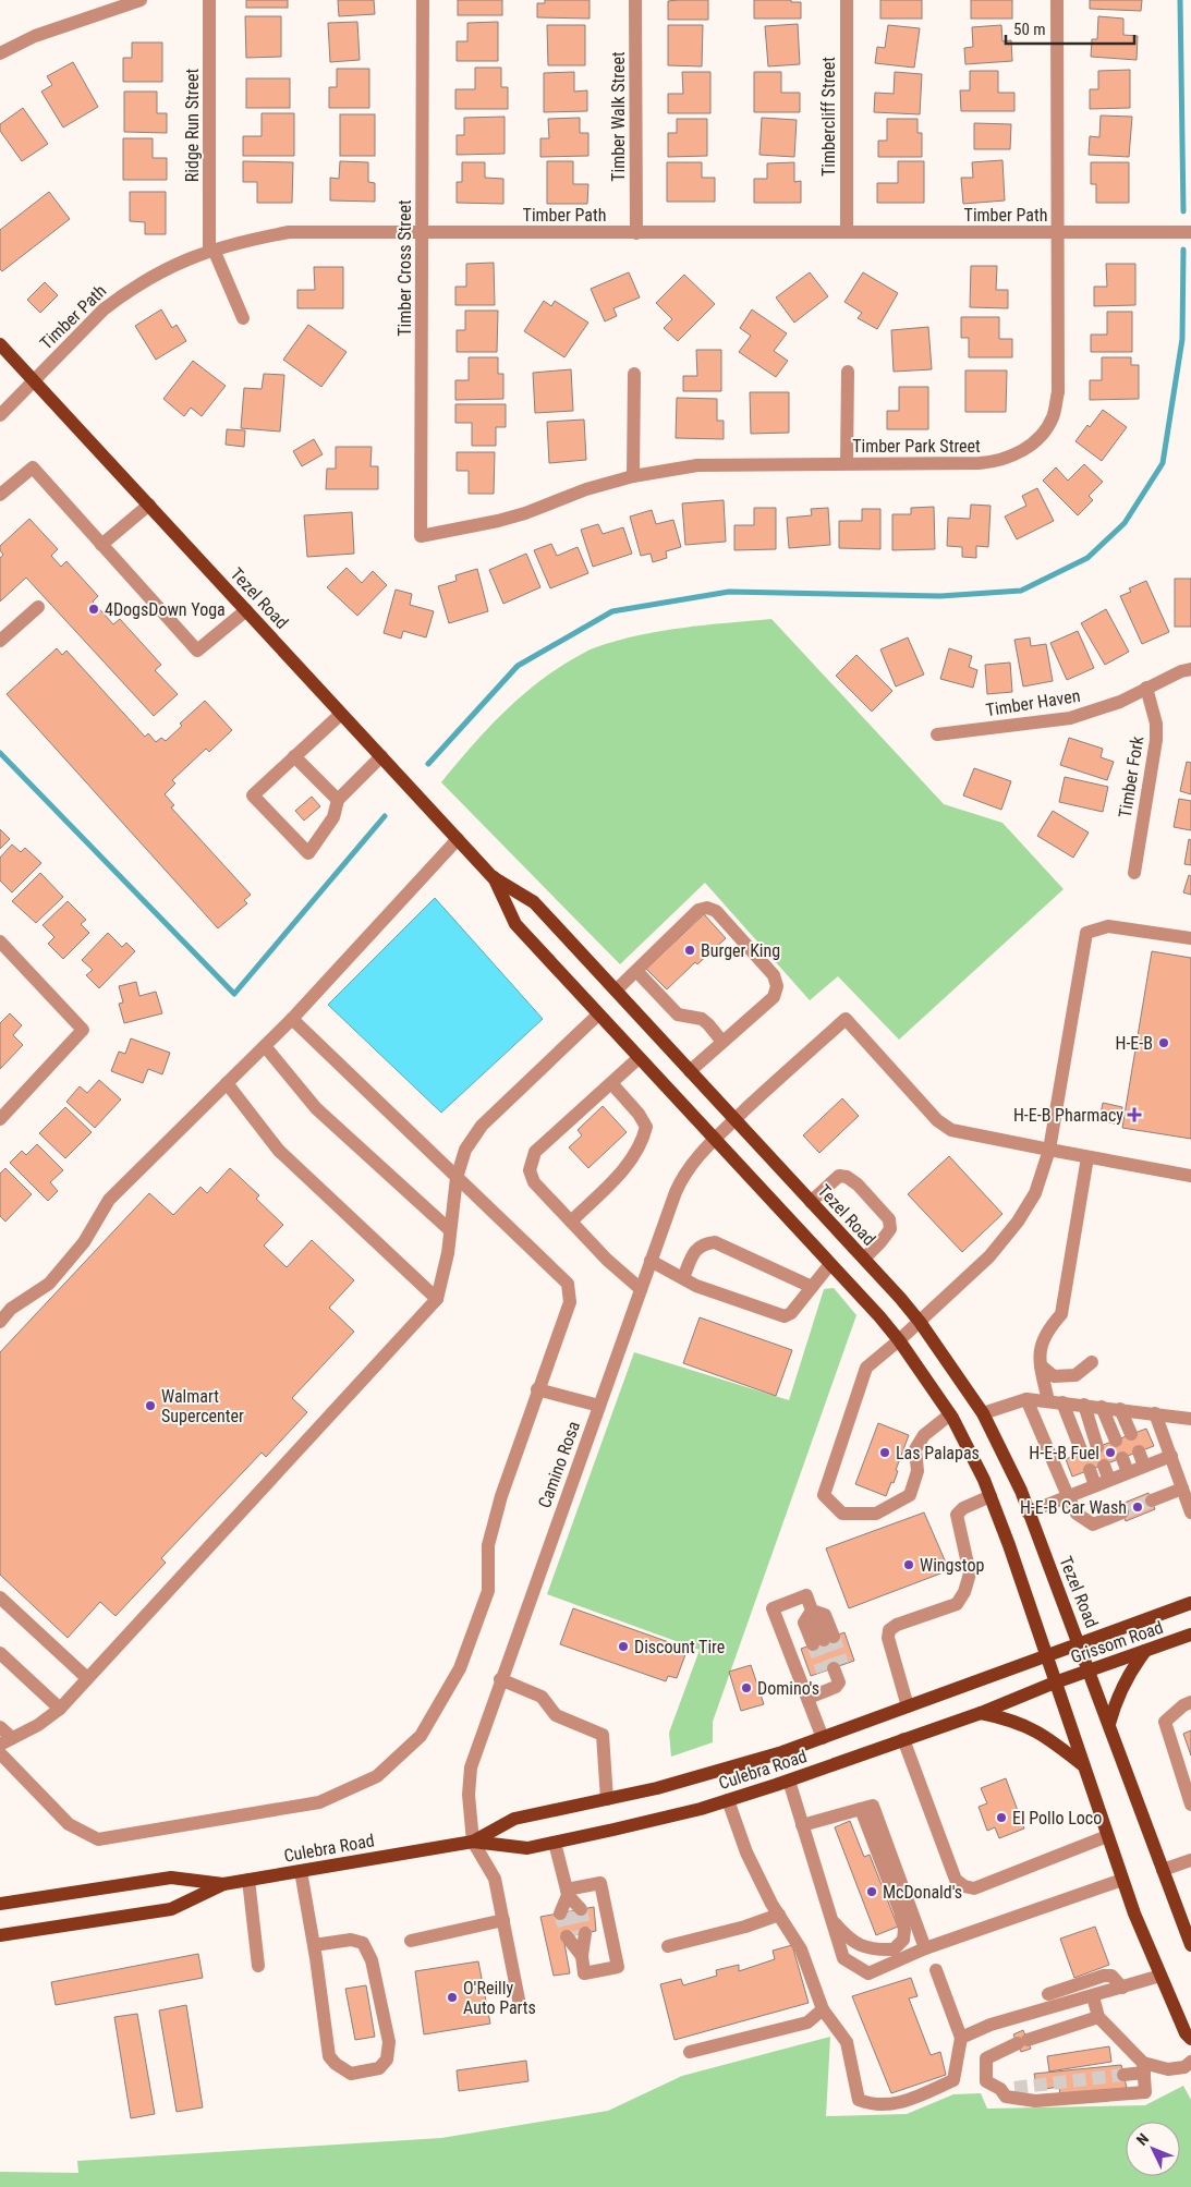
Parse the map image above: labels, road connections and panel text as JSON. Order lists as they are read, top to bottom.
{
  "streets": {
    "main road": ["Tezel Road", "Grissom Road", "Culebra Road"],
    "street": [
      "Timber Walk Street",
      "Timbercliff Street",
      "Ridge Run Street",
      "Timber Path",
      "Timber Cross Street",
      "Timber Park Street",
      "Timber Haven",
      "Timber Fork",
      "Camino Rosa"
    ]
  },
  "crossings": [
    ["Timber Walk Street", "Timber Path"],
    ["Timbercliff Street", "Timber Path"],
    ["Ridge Run Street", "Timber Path"],
    ["Timber Path", "Timber Cross Street"],
    ["Timber Path", "Timber Park Street"],
    ["Timber Path", "Tezel Road"],
    ["Timber Cross Street", "Timber Park Street"],
    ["Tezel Road", "Camino Rosa"],
    ["Tezel Road", "Grissom Road"],
    ["Tezel Road", "Culebra Road"],
    ["Timber Haven", "Timber Fork"],
    ["Camino Rosa", "Culebra Road"],
    ["Grissom Road", "Culebra Road"]
  ],
  "places": {
    "other": [
      "4DogsDown Yoga",
      "Burger King",
      "H-E-B",
      "Walmart Supercenter",
      "Las Palapas",
      "H-E-B Fuel",
      "H-E-B Car Wash",
      "Wingstop",
      "Discount Tire",
      "Domino's",
      "El Pollo Loco",
      "McDonald's",
      "O'Reilly Auto Parts"
    ],
    "health": ["H-E-B Pharmacy"]
  },
  "scale_bar": "50 m",
  "north": "top left"
}
